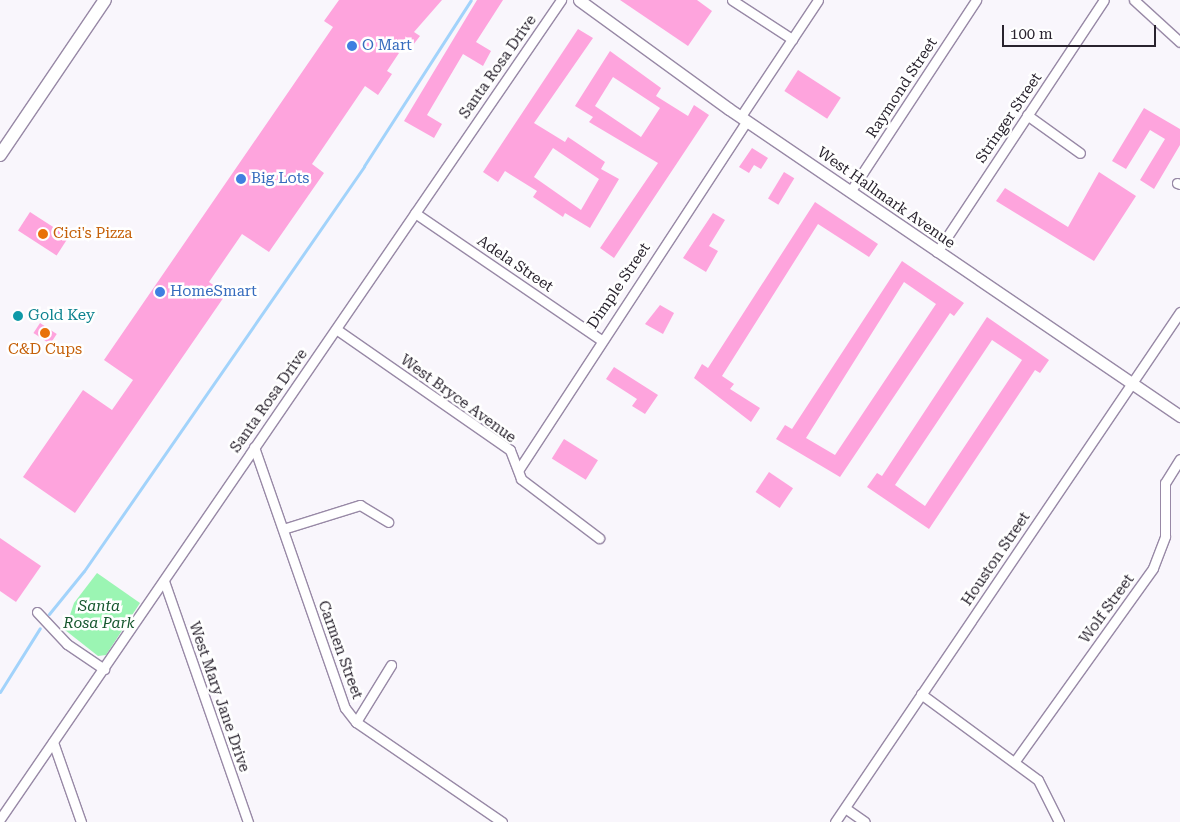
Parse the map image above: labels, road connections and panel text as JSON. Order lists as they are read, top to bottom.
{
  "streets": {
    "street": [
      "Santa Rosa Drive",
      "Raymond Street",
      "Stringer Street",
      "West Hallmark Avenue",
      "Adela Street",
      "Dimple Street",
      "West Bryce Avenue",
      "Houston Street",
      "Wolf Street",
      "Carmen Street",
      "West Mary Jane Drive"
    ]
  },
  "crossings": [
    ["Santa Rosa Drive", "Adela Street"],
    ["Santa Rosa Drive", "West Bryce Avenue"],
    ["Santa Rosa Drive", "Carmen Street"],
    ["Santa Rosa Drive", "West Mary Jane Drive"],
    ["Raymond Street", "West Hallmark Avenue"],
    ["Stringer Street", "West Hallmark Avenue"],
    ["West Hallmark Avenue", "Dimple Street"],
    ["West Hallmark Avenue", "Houston Street"],
    ["Adela Street", "Dimple Street"],
    ["Dimple Street", "West Bryce Avenue"]
  ],
  "parks": ["Santa Rosa Park"],
  "places": [
    "O Mart",
    "Big Lots",
    "Cici's Pizza",
    "HomeSmart",
    "Gold Key",
    "C&D Cups"
  ],
  "scale_bar": "100 m"
}
